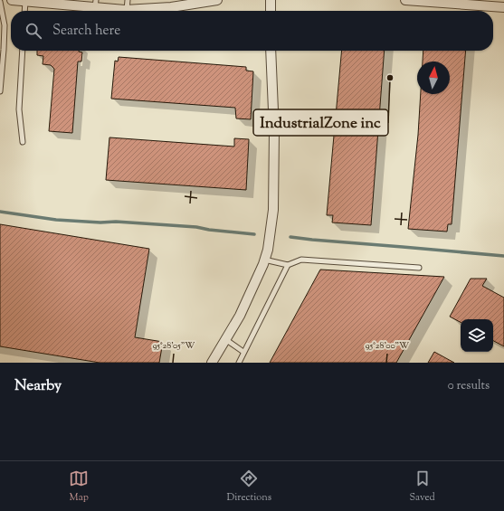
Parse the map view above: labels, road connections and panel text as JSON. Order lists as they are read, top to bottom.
{
  "places": ["IndustrialZone inc"],
  "north": "top",
  "page": {
    "search": "Search here",
    "heading": ["Nearby", "0 results"],
    "nav": ["Map", "Directions", "Saved"]
  },
  "coordinates": ["95°28'05\"W", "95°28'00\"W"]
}
